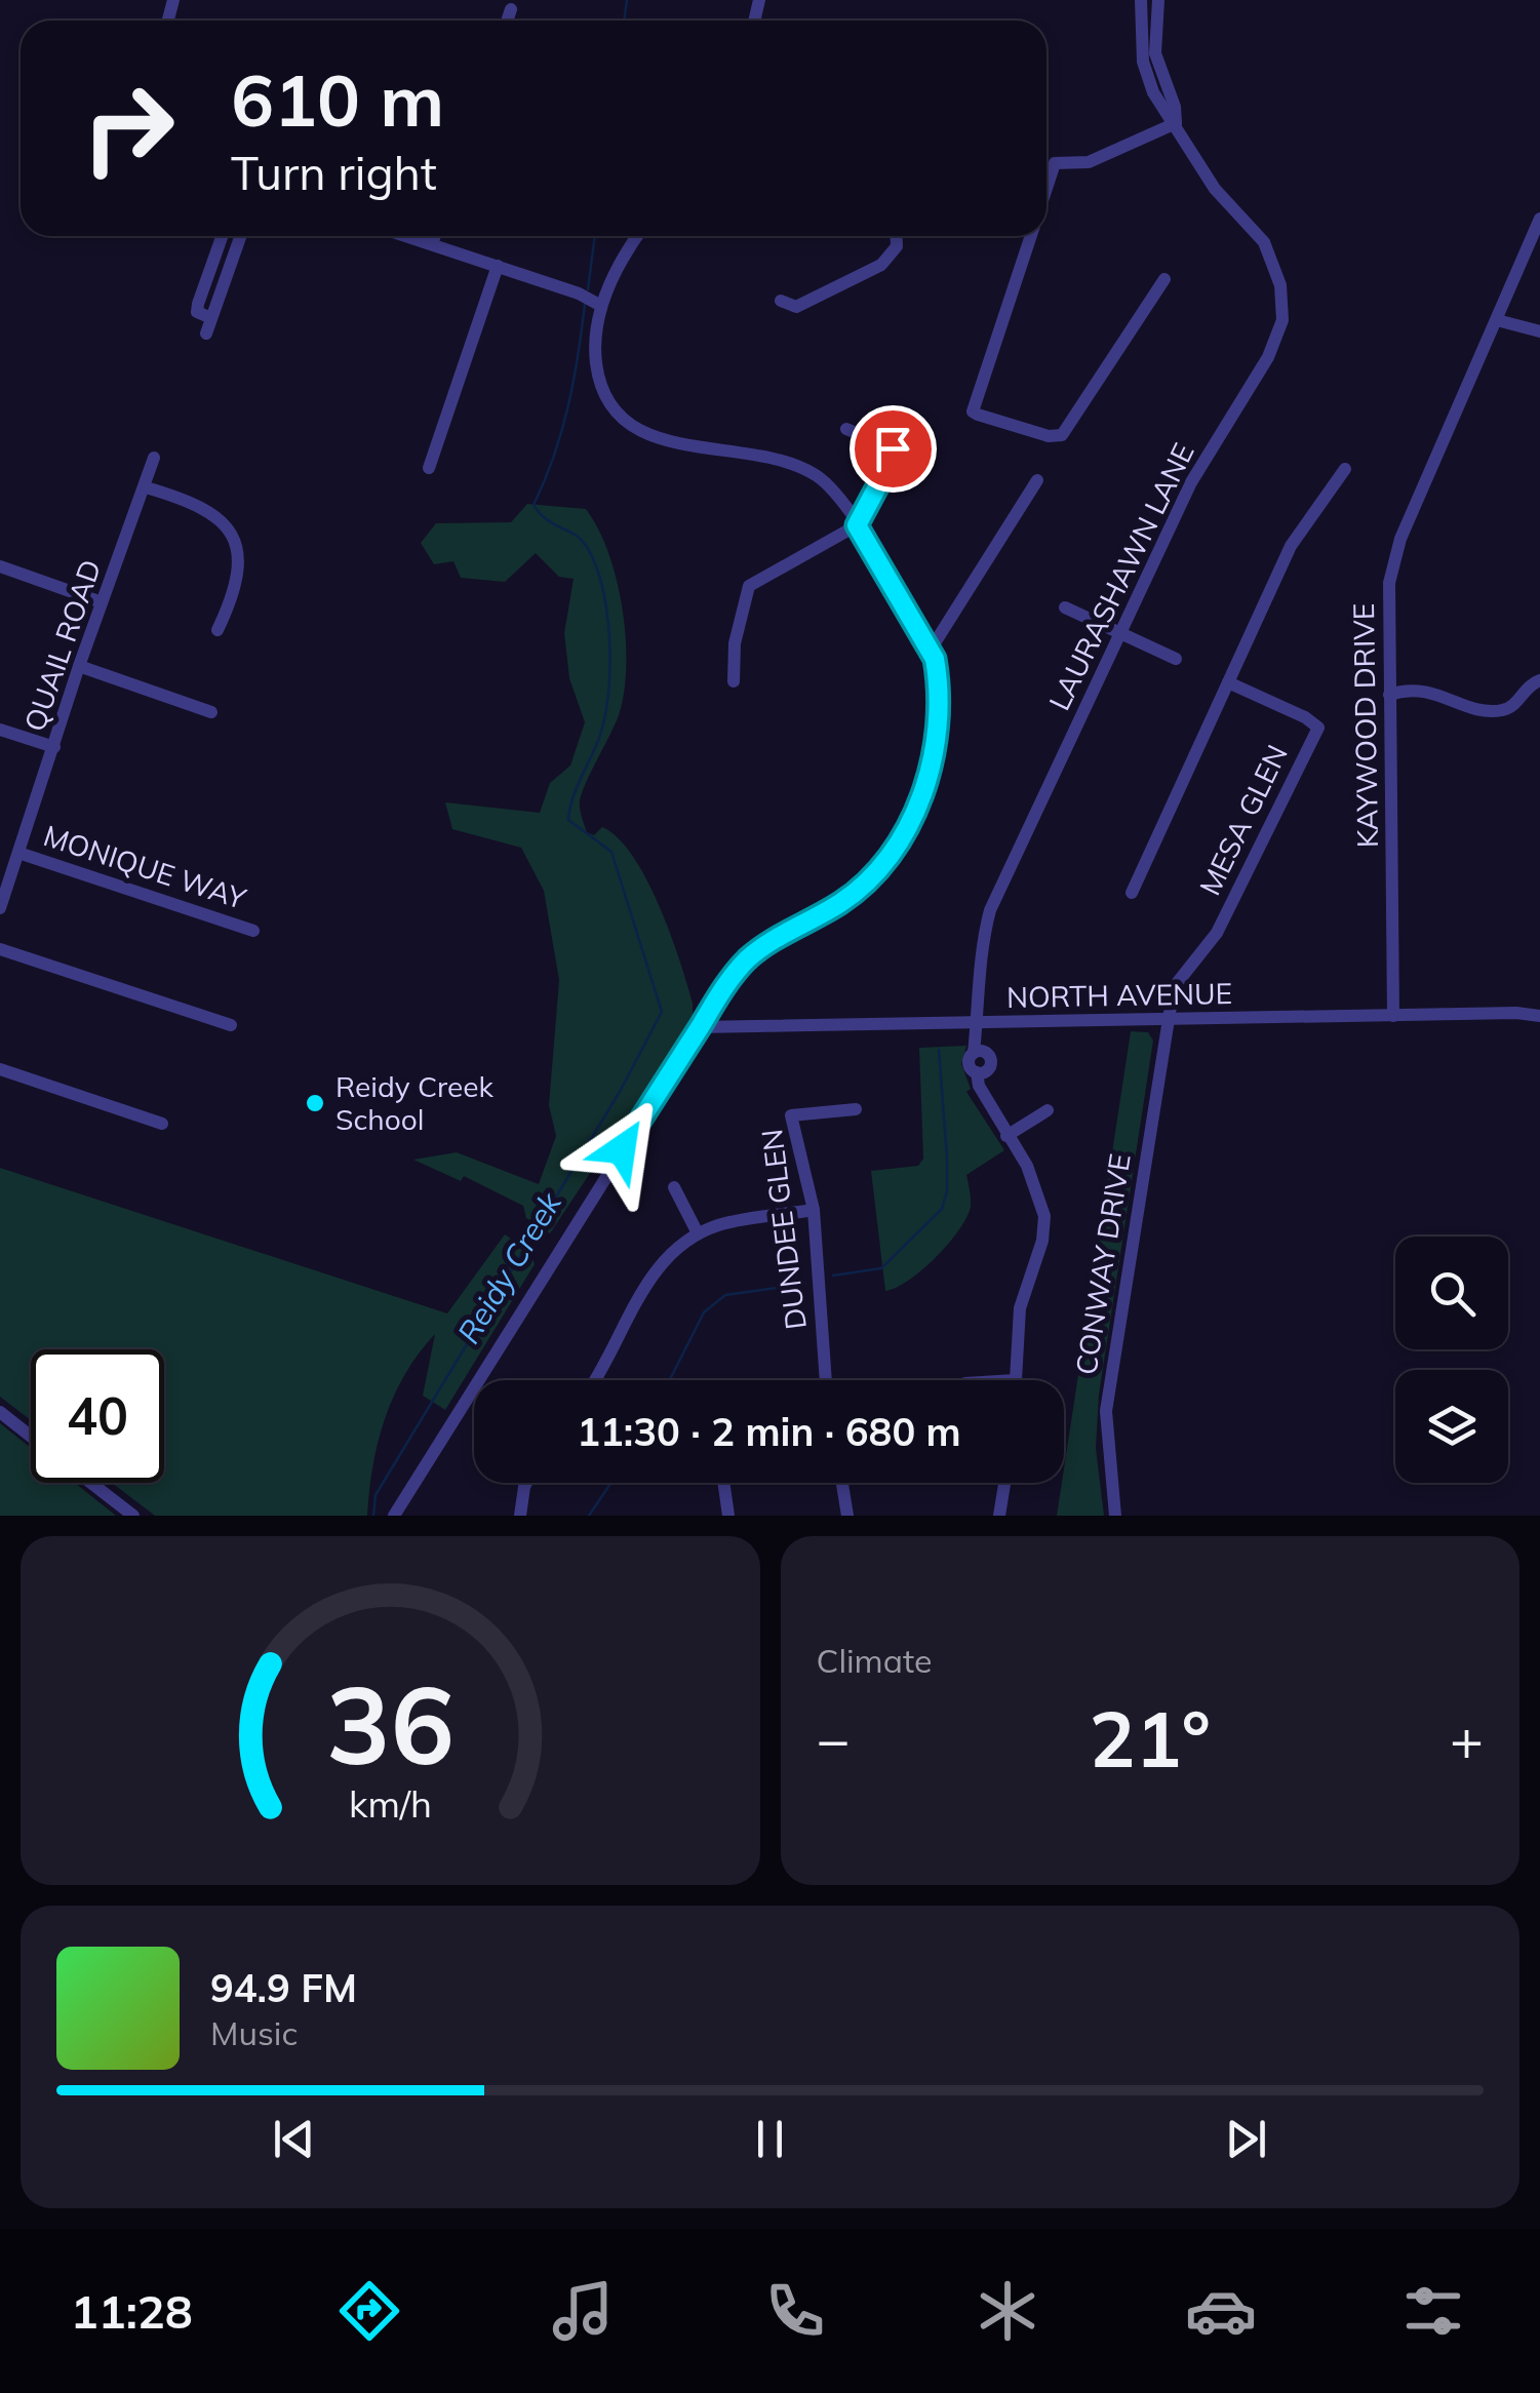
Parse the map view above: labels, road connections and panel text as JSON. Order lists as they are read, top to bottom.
{
  "streets": {
    "street": [
      "LAURASHAWN LANE",
      "QUAIL ROAD",
      "KAYWOOD DRIVE",
      "MESA GLEN",
      "MONIQUE WAY",
      "NORTH AVENUE",
      "DUNDEE GLEN",
      "CONWAY DRIVE"
    ]
  },
  "crossings": [
    ["LAURASHAWN LANE", "NORTH AVENUE"],
    ["QUAIL ROAD", "MONIQUE WAY"],
    ["KAYWOOD DRIVE", "NORTH AVENUE"],
    ["MESA GLEN", "NORTH AVENUE"],
    ["MESA GLEN", "CONWAY DRIVE"],
    ["NORTH AVENUE", "CONWAY DRIVE"]
  ],
  "water": ["Reidy Creek"],
  "places": ["Reidy Creek School"],
  "page": {
    "turn": ["610 m", "Turn right"],
    "limit": "40",
    "trip": "11:30 · 2 min · 680 m",
    "tile": "Climate",
    "heat": ["−", "21°", "+"],
    "song": ["94.9 FM", "Music"],
    "tabs": "11:28",
    "gauge": ["36", "km/h"]
  }
}
